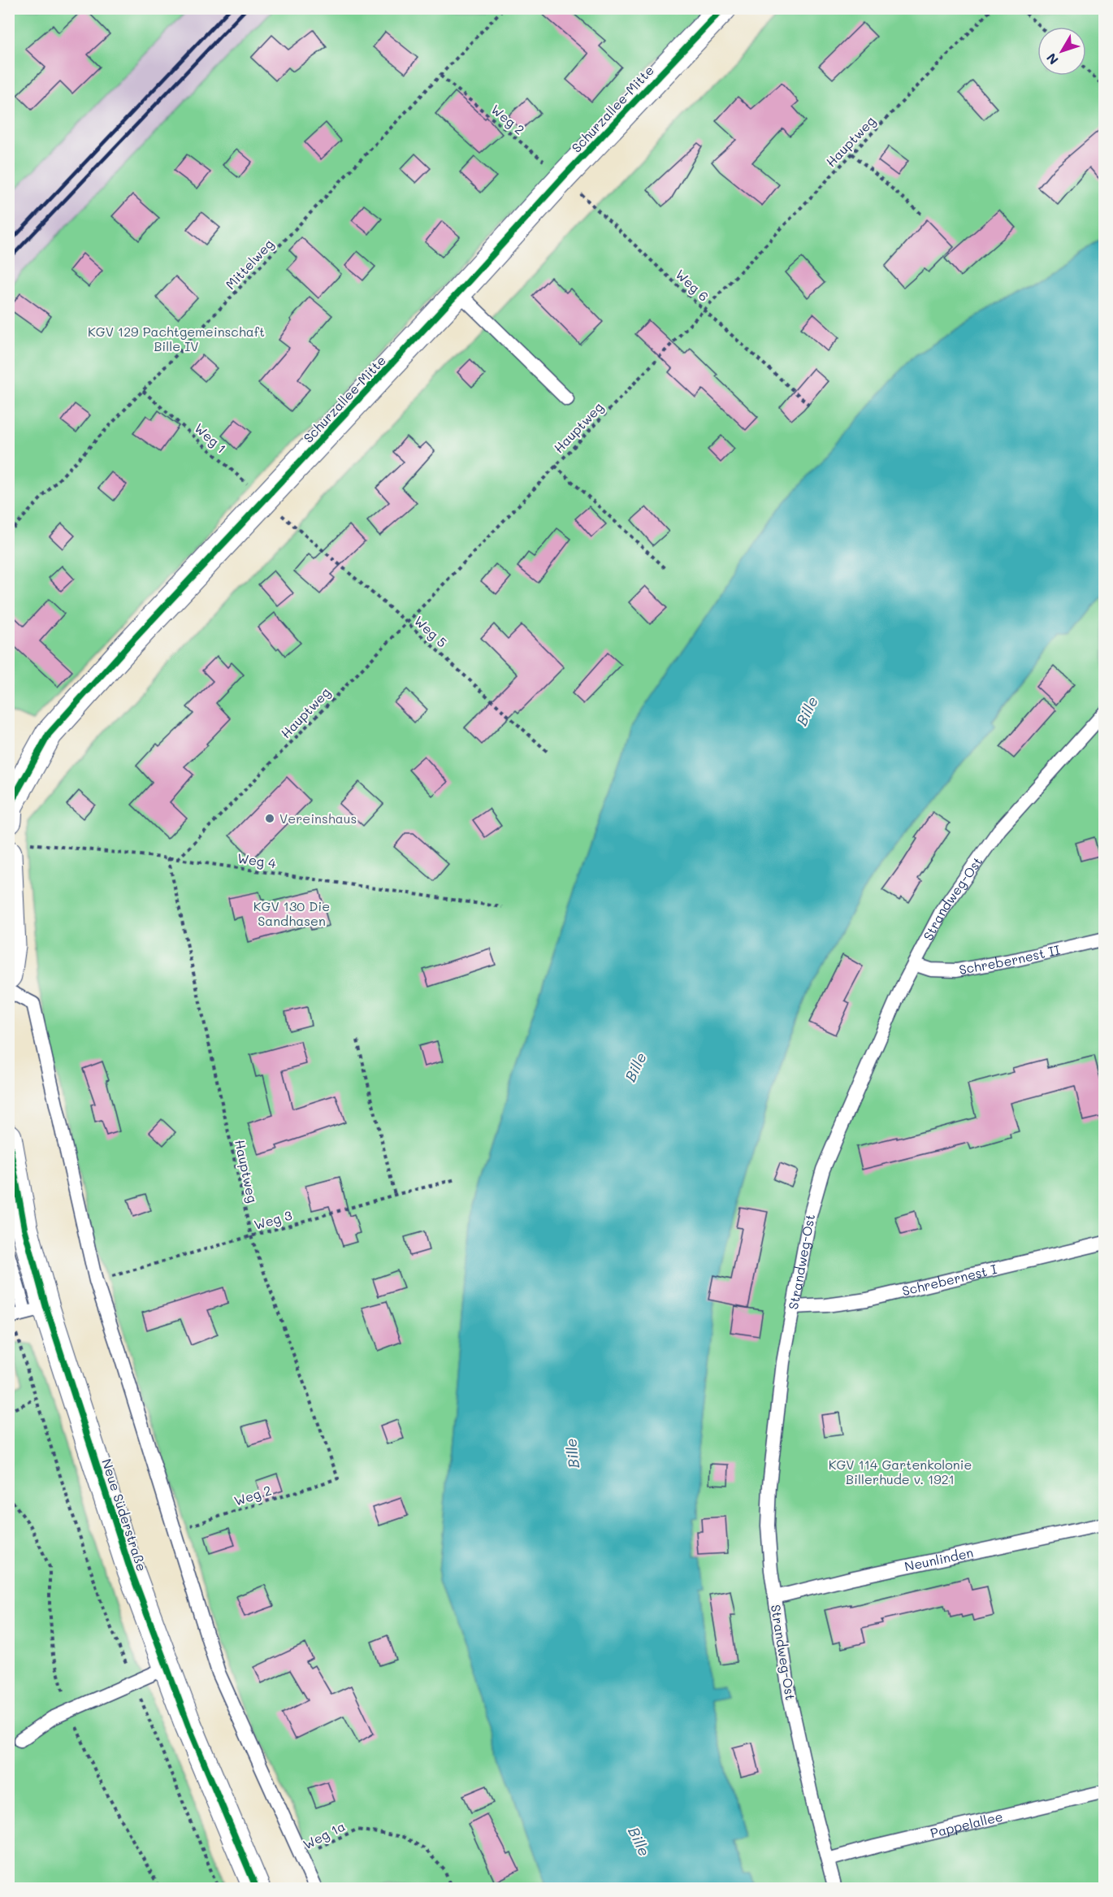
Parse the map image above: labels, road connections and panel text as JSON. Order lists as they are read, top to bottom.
{
  "streets": {
    "street": ["Schurzallee-Mitte", "Neue Süderstraße"],
    "lane": [
      "Strandweg-Ost",
      "Schrebernest II",
      "Schrebernest I",
      "Neunlinden",
      "Pappelallee"
    ],
    "path": [
      "Weg 2",
      "Hauptweg",
      "Mittelweg",
      "Weg 6",
      "Weg 1",
      "Weg 5",
      "Weg 4",
      "Weg 3",
      "Weg 1a"
    ]
  },
  "crossings": [
    ["Schurzallee-Mitte", "Weg 2"],
    ["Schurzallee-Mitte", "Weg 6"],
    ["Schurzallee-Mitte", "Weg 1"],
    ["Weg 2", "Hauptweg"],
    ["Weg 2", "Mittelweg"],
    ["Weg 2", "Weg 6"],
    ["Hauptweg", "Weg 6"],
    ["Hauptweg", "Weg 5"],
    ["Hauptweg", "Weg 4"],
    ["Hauptweg", "Weg 3"],
    ["Mittelweg", "Weg 1"],
    ["Strandweg-Ost", "Schrebernest II"],
    ["Strandweg-Ost", "Schrebernest I"],
    ["Strandweg-Ost", "Neunlinden"],
    ["Strandweg-Ost", "Pappelallee"]
  ],
  "water": ["Bille"],
  "parks": ["KGV 129 Pachtgemeinschaft Bille IV", "KGV 130 Die Sandhasen", "KGV 114 Gartenkolonie Billerhude v. 1921"],
  "places": ["Vereinshaus"],
  "north": "bottom left"
}
